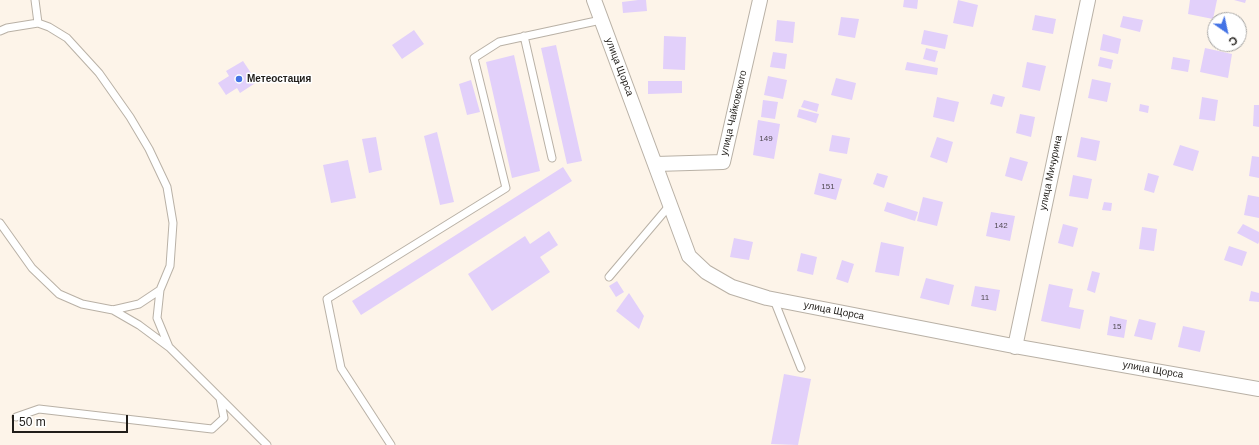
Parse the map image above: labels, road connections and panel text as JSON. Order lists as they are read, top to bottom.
{
  "streets": {
    "street": ["улица Щорса", "улица Чайковского", "улица Мичурина"]
  },
  "crossings": [
    ["улица Щорса", "улица Чайковского"],
    ["улица Щорса", "улица Мичурина"]
  ],
  "places": ["Метеостация"],
  "house_numbers": [
    "149",
    "151",
    "142",
    "11",
    "15"
  ],
  "scale_bar": "50 m",
  "north": "bottom right"
}
